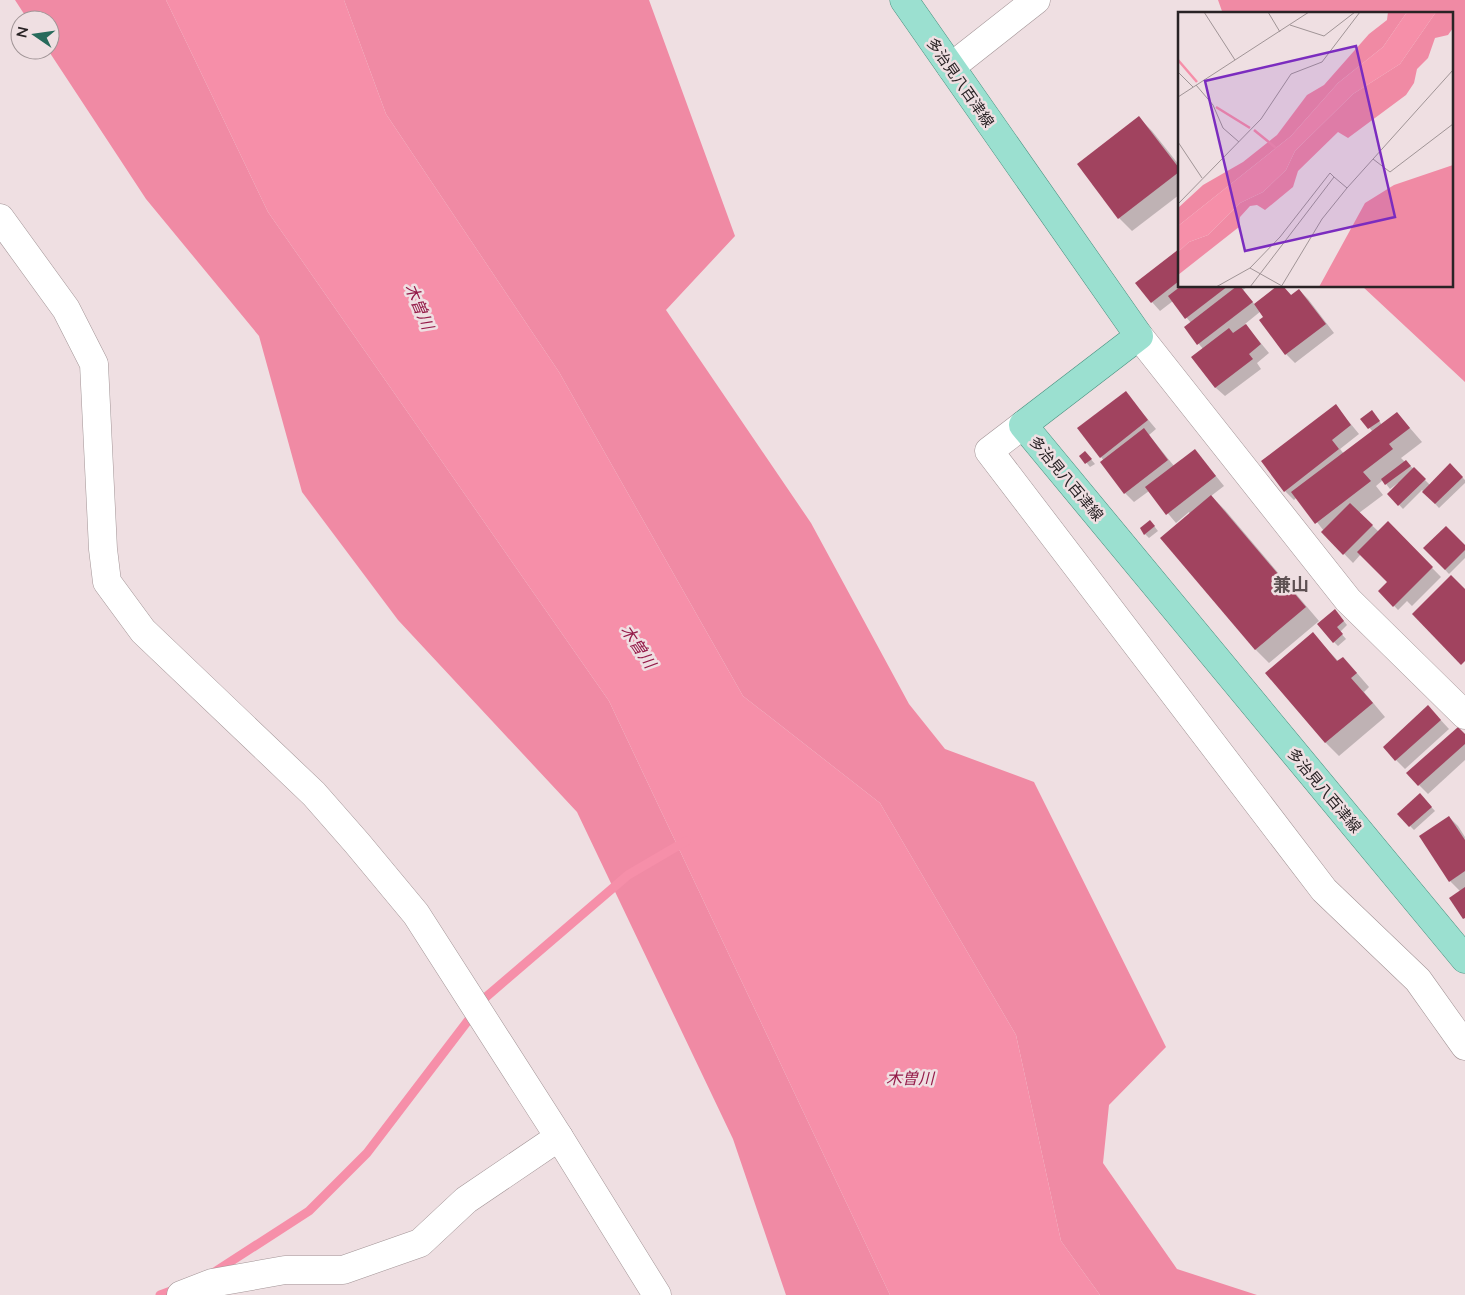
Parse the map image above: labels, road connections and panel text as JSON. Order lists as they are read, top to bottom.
{
  "streets": {
    "main road": ["多治見八百津線"]
  },
  "districts": ["兼山"],
  "water": ["木曽川"],
  "north": "left"
}
